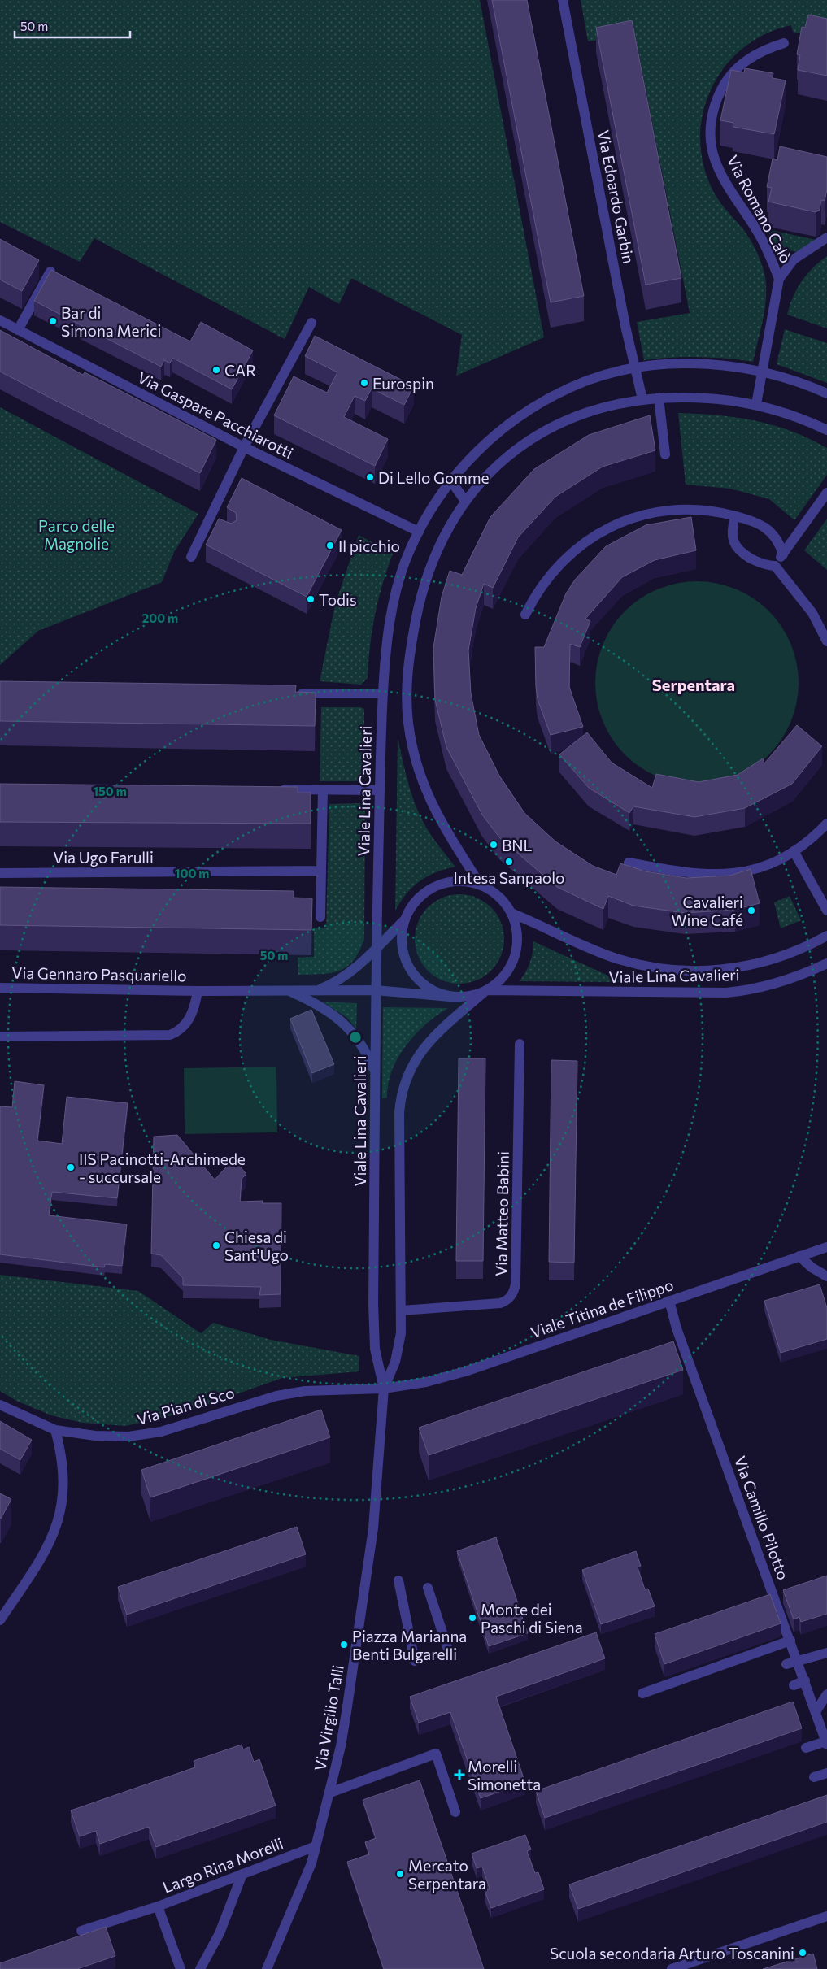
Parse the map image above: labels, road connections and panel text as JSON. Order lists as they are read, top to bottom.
{
  "streets": {
    "street": [
      "Via Edoardo Garbin",
      "Via Romano Calò",
      "Via Gaspare Pacchiarotti",
      "Viale Lina Cavalieri",
      "Via Ugo Farulli",
      "Via Gennaro Pasquariello",
      "Via Matteo Babini",
      "Viale Titina de Filippo",
      "Via Pian di Sco",
      "Via Camillo Pilotto",
      "Via Virgilio Talli",
      "Largo Rina Morelli"
    ]
  },
  "crossings": [
    ["Via Edoardo Garbin", "Viale Lina Cavalieri"],
    ["Via Romano Calò", "Viale Lina Cavalieri"],
    ["Via Gaspare Pacchiarotti", "Viale Lina Cavalieri"],
    ["Viale Lina Cavalieri", "Via Gennaro Pasquariello"],
    ["Viale Lina Cavalieri", "Viale Titina de Filippo"],
    ["Viale Lina Cavalieri", "Via Pian di Sco"],
    ["Viale Lina Cavalieri", "Via Virgilio Talli"],
    ["Viale Titina de Filippo", "Via Pian di Sco"],
    ["Viale Titina de Filippo", "Via Camillo Pilotto"],
    ["Viale Titina de Filippo", "Via Virgilio Talli"],
    ["Via Pian di Sco", "Via Virgilio Talli"],
    ["Via Virgilio Talli", "Largo Rina Morelli"]
  ],
  "districts": ["Serpentara"],
  "parks": ["Parco delle Magnolie"],
  "places": {
    "other": [
      "Bar di Simona Merici",
      "CAR",
      "Eurospin",
      "Di Lello Gomme",
      "Il picchio",
      "Todis",
      "BNL",
      "Intesa Sanpaolo",
      "Cavalieri Wine Café",
      "IIS Pacinotti-Archimede - succursale",
      "Chiesa di Sant'Ugo",
      "Monte dei Paschi di Siena",
      "Piazza Marianna Benti Bulgarelli",
      "Mercato Serpentara",
      "Scuola secondaria Arturo Toscanini"
    ],
    "health": ["Morelli Simonetta"]
  },
  "scale_bar": "50 m",
  "rings": [
    "200 m",
    "150 m",
    "100 m",
    "50 m"
  ]
}
